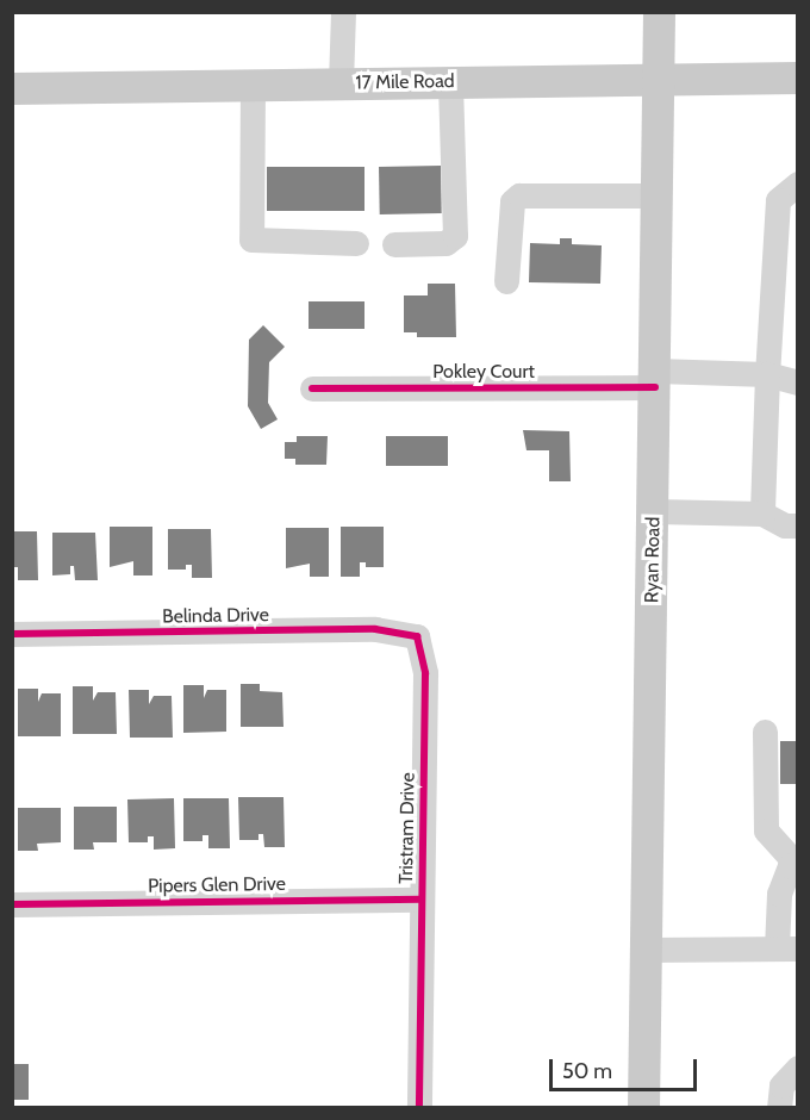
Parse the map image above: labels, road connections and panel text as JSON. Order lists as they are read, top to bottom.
{
  "streets": {
    "main road": ["17 Mile Road", "Ryan Road"],
    "street": [
      "Pokley Court",
      "Belinda Drive",
      "Tristram Drive",
      "Pipers Glen Drive"
    ]
  },
  "crossings": [
    ["17 Mile Road", "Ryan Road"],
    ["Pokley Court", "Ryan Road"],
    ["Belinda Drive", "Tristram Drive"],
    ["Tristram Drive", "Pipers Glen Drive"]
  ],
  "scale_bar": "50 m"
}
